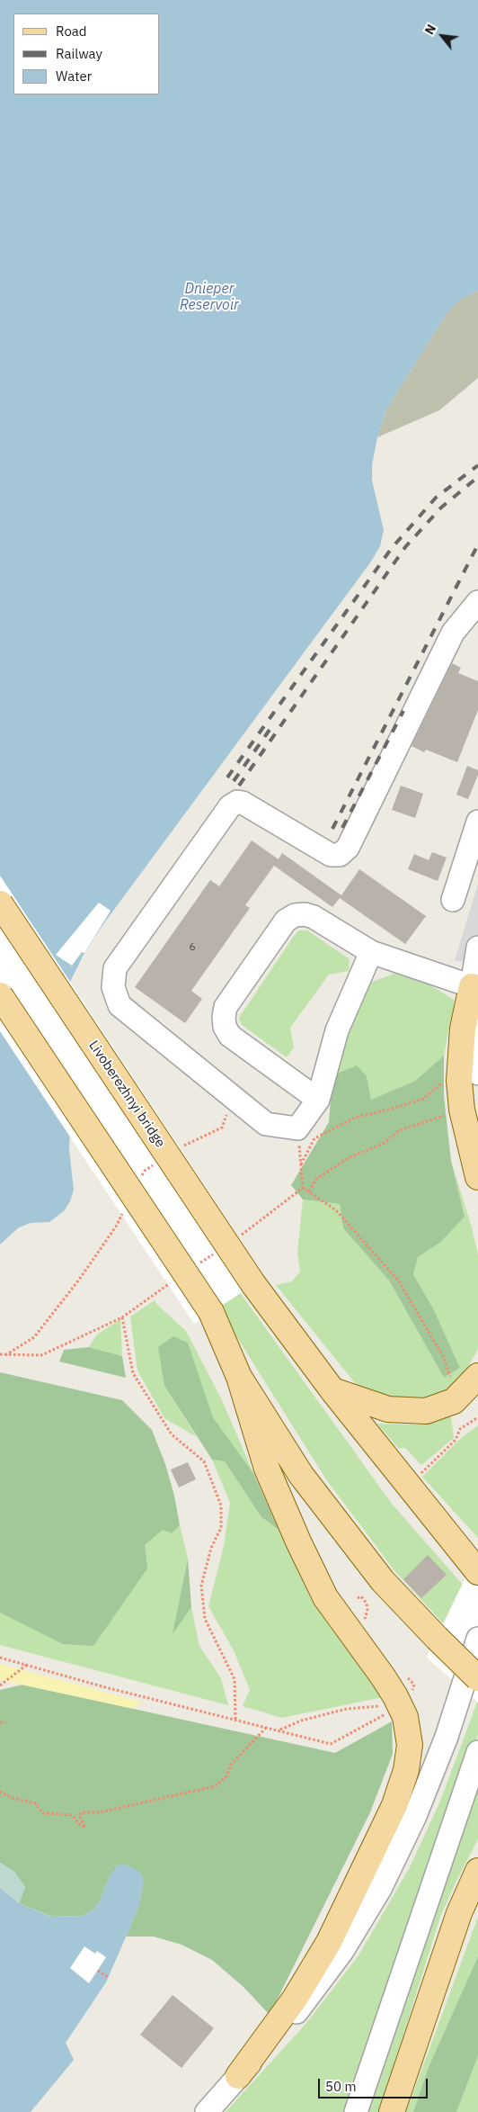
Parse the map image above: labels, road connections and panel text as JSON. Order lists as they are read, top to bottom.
{
  "streets": {
    "main road": ["Livoberezhnyi bridge"]
  },
  "water": ["Dnieper Reservoir"],
  "house_numbers": ["6"],
  "legend": ["Road", "Railway", "Water"],
  "scale_bar": "50 m",
  "north": "top left"
}
